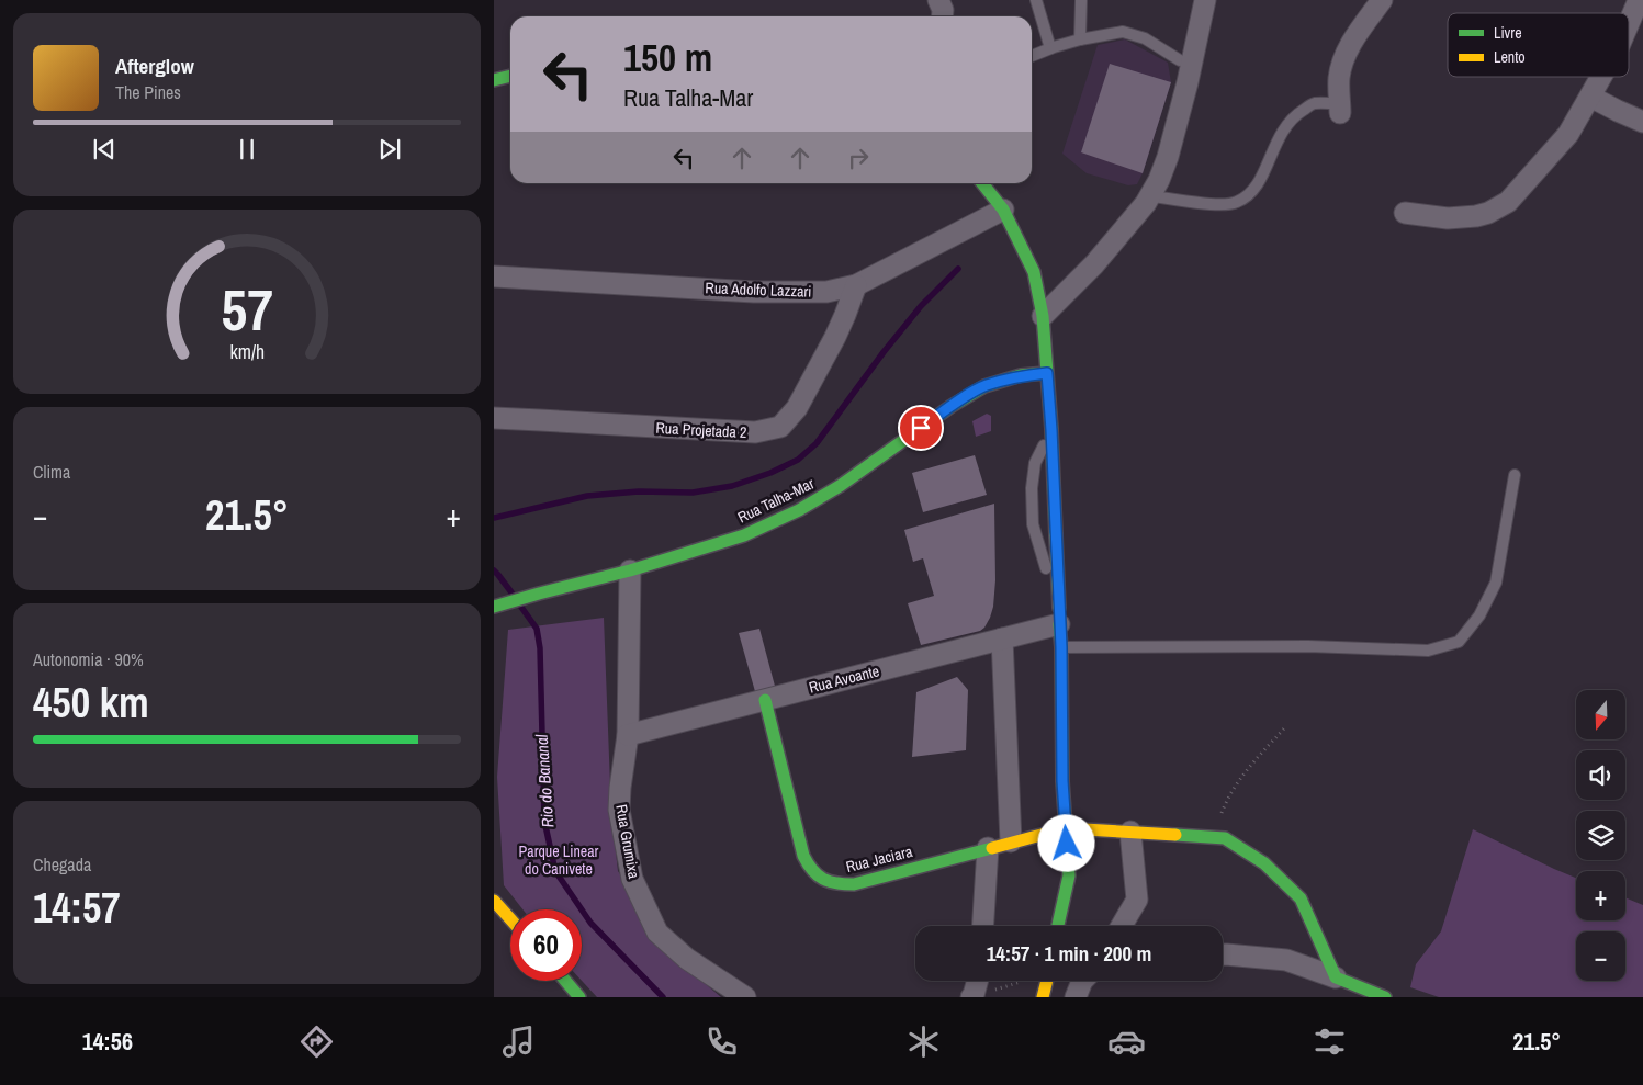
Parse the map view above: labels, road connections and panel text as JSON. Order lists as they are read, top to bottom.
{
  "streets": {
    "street": [
      "Rua Adolfo Lazzari",
      "Rua Projetada 2",
      "Rua Talha-Mar",
      "Rua Avoante",
      "Rua Grumixa",
      "Rua Jaciara"
    ]
  },
  "crossings": [
    ["Rua Adolfo Lazzari", "Rua Projetada 2"],
    ["Rua Talha-Mar", "Rua Grumixa"],
    ["Rua Avoante", "Rua Grumixa"],
    ["Rua Avoante", "Rua Jaciara"]
  ],
  "water": ["Rio do Bananal"],
  "parks": ["Parque Linear do Canivete"],
  "legend": ["Livre", "Lento"],
  "north": "bottom",
  "page": {
    "turn": ["150 m", "Rua Talha-Mar"],
    "song": ["Afterglow", "The Pines"],
    "tile": [
      "Clima",
      ["Autonomia · 90%", "450 km"],
      ["Chegada", "14:57"]
    ],
    "heat": ["−", "21.5°", "+"],
    "map_buttons": ["+", "−"],
    "limit": "60",
    "trip": "14:57 · 1 min · 200 m",
    "tabs": ["14:56", "21.5°"],
    "gauge": ["57", "km/h"]
  }
}
